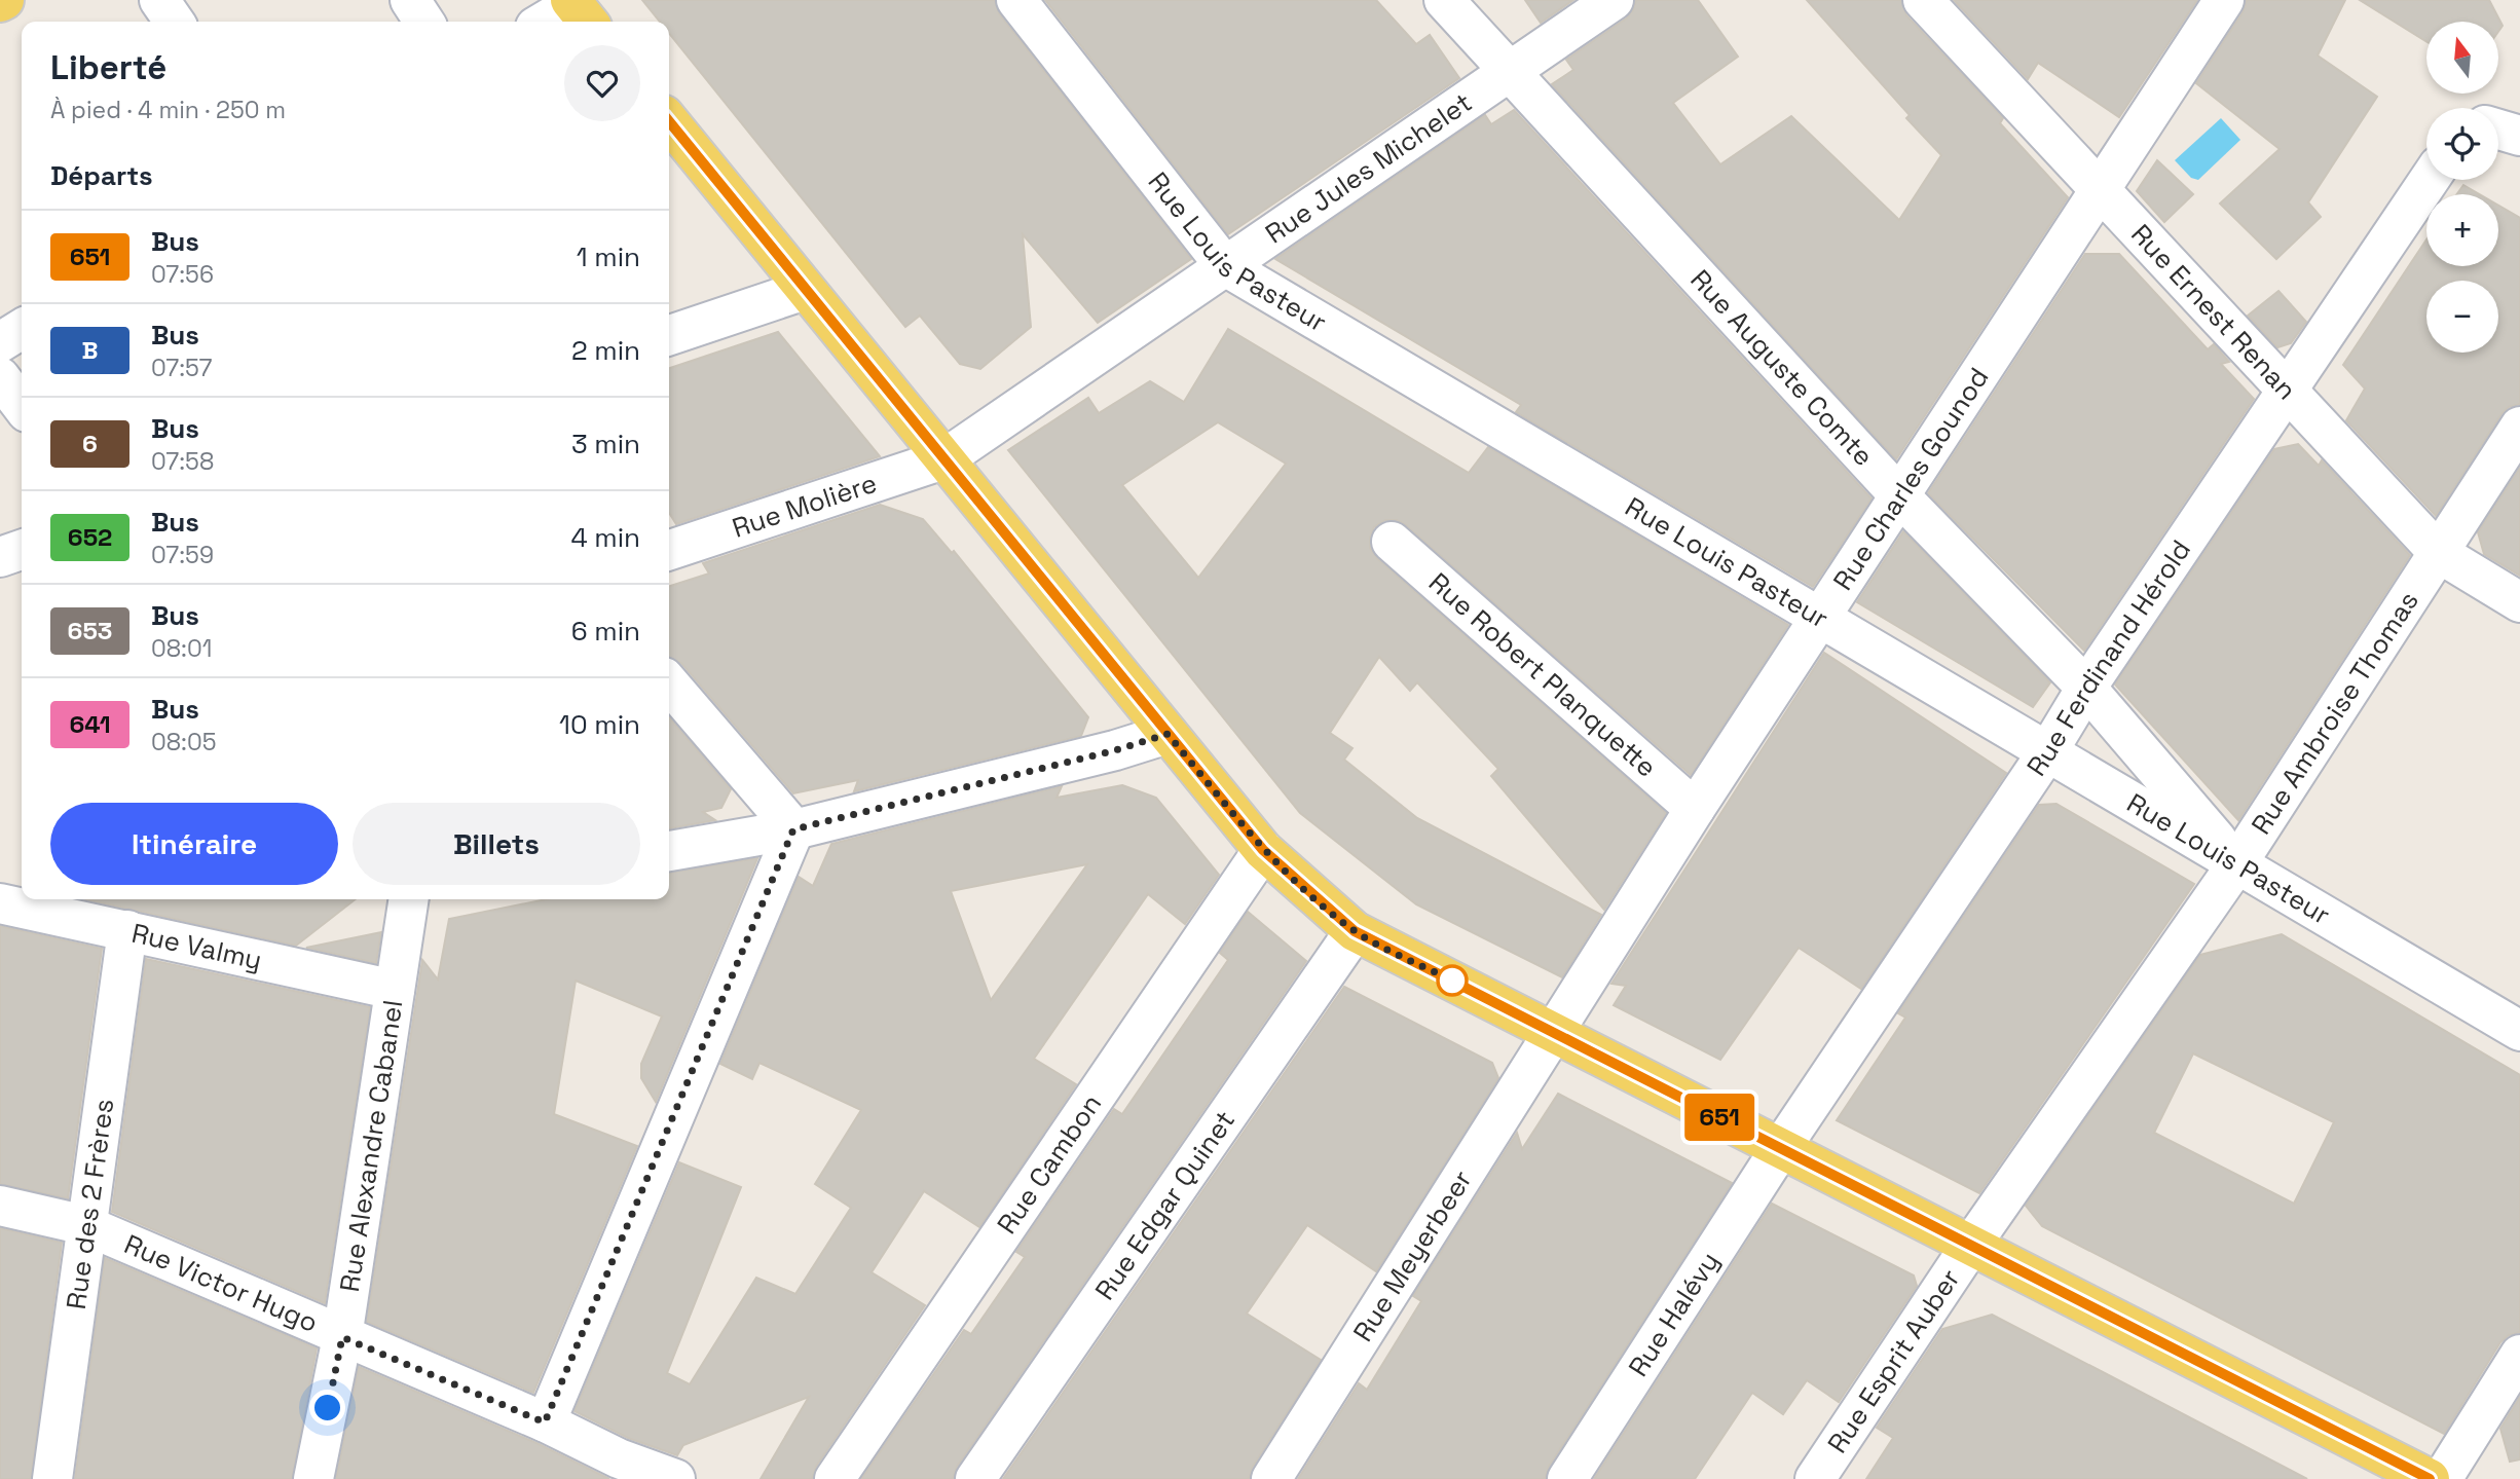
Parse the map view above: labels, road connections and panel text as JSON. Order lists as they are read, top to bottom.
{
  "streets": {
    "street": [
      "Rue Jules Michelet",
      "Rue Louis Pasteur",
      "Rue Ernest Renan",
      "Rue Auguste Comte",
      "Rue Charles Gounod",
      "Rue Molière",
      "Rue Ferdinand Hérold",
      "Rue Robert Planquette",
      "Rue Ambroise Thomas",
      "Rue Valmy",
      "Rue Alexandre Cabanel",
      "Rue Cambon",
      "Rue des 2 Frères",
      "Rue Edgar Quinet",
      "Rue Meyerbeer",
      "Rue Victor Hugo",
      "Rue Halévy",
      "Rue Esprit Auber"
    ]
  },
  "crossings": [
    ["Rue Jules Michelet", "Rue Louis Pasteur"],
    ["Rue Jules Michelet", "Rue Auguste Comte"],
    ["Rue Jules Michelet", "Rue Molière"],
    ["Rue Louis Pasteur", "Rue Auguste Comte"],
    ["Rue Louis Pasteur", "Rue Charles Gounod"],
    ["Rue Louis Pasteur", "Rue Ferdinand Hérold"],
    ["Rue Louis Pasteur", "Rue Ambroise Thomas"],
    ["Rue Ernest Renan", "Rue Charles Gounod"],
    ["Rue Ernest Renan", "Rue Ferdinand Hérold"],
    ["Rue Ernest Renan", "Rue Ambroise Thomas"],
    ["Rue Auguste Comte", "Rue Charles Gounod"],
    ["Rue Auguste Comte", "Rue Ferdinand Hérold"],
    ["Rue Auguste Comte", "Rue Ambroise Thomas"],
    ["Rue Charles Gounod", "Rue Robert Planquette"],
    ["Rue Charles Gounod", "Rue Meyerbeer"],
    ["Rue Ferdinand Hérold", "Rue Halévy"],
    ["Rue Ambroise Thomas", "Rue Esprit Auber"],
    ["Rue Valmy", "Rue Alexandre Cabanel"],
    ["Rue Valmy", "Rue des 2 Frères"],
    ["Rue Alexandre Cabanel", "Rue Victor Hugo"],
    ["Rue des 2 Frères", "Rue Victor Hugo"]
  ],
  "lines": ["bus line 651"],
  "north": "top",
  "page": {
    "on_map": "651",
    "map_buttons": ["+", "−"],
    "heading": [
      ["Liberté", "À pied · 4 min · 250 m"],
      "Départs"
    ],
    "list": [
      {
        "mark": "651",
        "name": "Bus",
        "note": "07:56",
        "value": "1 min"
      },
      {
        "mark": "B",
        "name": "Bus",
        "note": "07:57",
        "value": "2 min"
      },
      {
        "mark": "6",
        "name": "Bus",
        "note": "07:58",
        "value": "3 min"
      },
      {
        "mark": "652",
        "name": "Bus",
        "note": "07:59",
        "value": "4 min"
      },
      {
        "mark": "653",
        "name": "Bus",
        "note": "08:01",
        "value": "6 min"
      },
      {
        "mark": "641",
        "name": "Bus",
        "note": "08:05",
        "value": "10 min"
      }
    ],
    "buttons": ["Itinéraire", "Billets"]
  }
}
